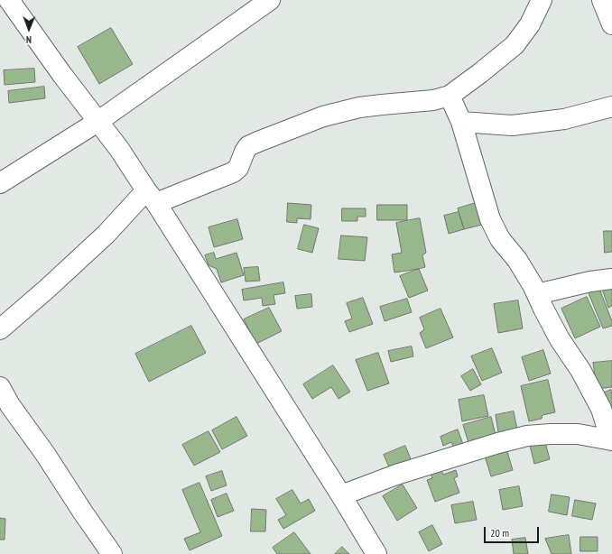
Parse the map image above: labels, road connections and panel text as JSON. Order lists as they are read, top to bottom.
{
  "scale_bar": "20 m",
  "north": "bottom"
}
